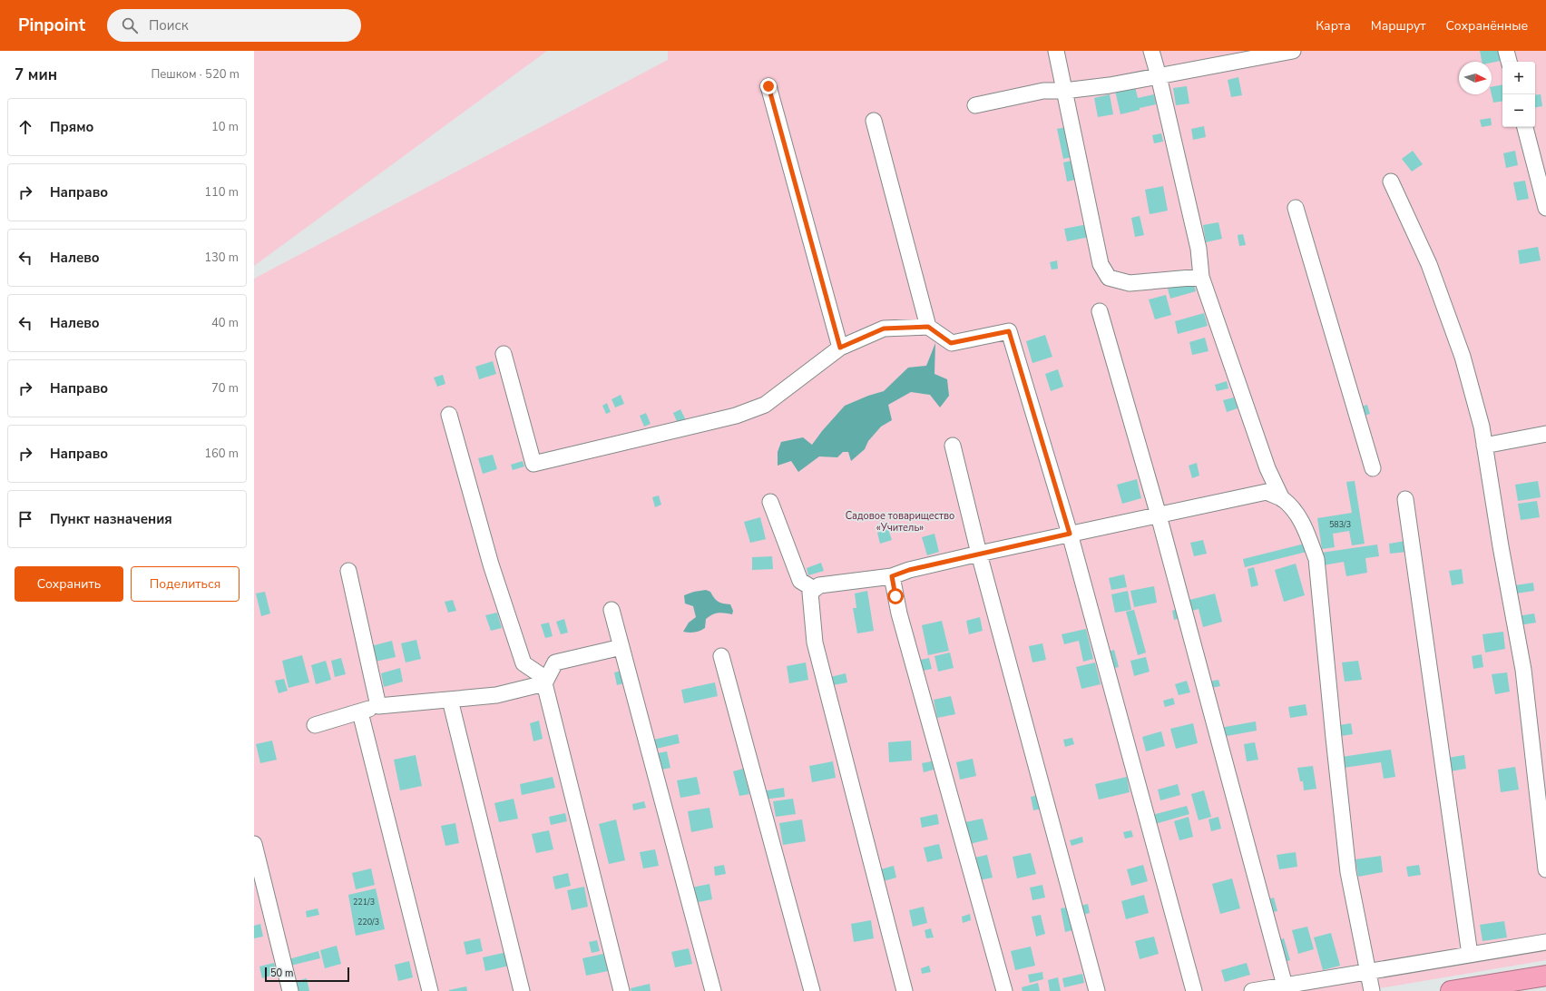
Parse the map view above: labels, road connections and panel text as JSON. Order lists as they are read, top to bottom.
{
  "parks": ["Садовое товарищество «Учитель»"],
  "house_numbers": ["583/3", "221/3", "220/3"],
  "scale_bar": "50 m",
  "north": "right",
  "page": {
    "header": "Pinpoint",
    "search": "Поиск",
    "nav": ["Карта", "Маршрут", "Сохранённые"],
    "heading": ["7 мин", "Пешком · 520 m"],
    "map_buttons": ["+", "−"],
    "list": [
      ["Прямо", "10 m"],
      ["Направо", "110 m"],
      ["Налево", "130 m"],
      ["Налево", "40 m"],
      ["Направо", "70 m"],
      ["Направо", "160 m"],
      "Пункт назначения"
    ],
    "buttons": ["Сохранить", "Поделиться"],
    "scale": "50 m"
  }
}
